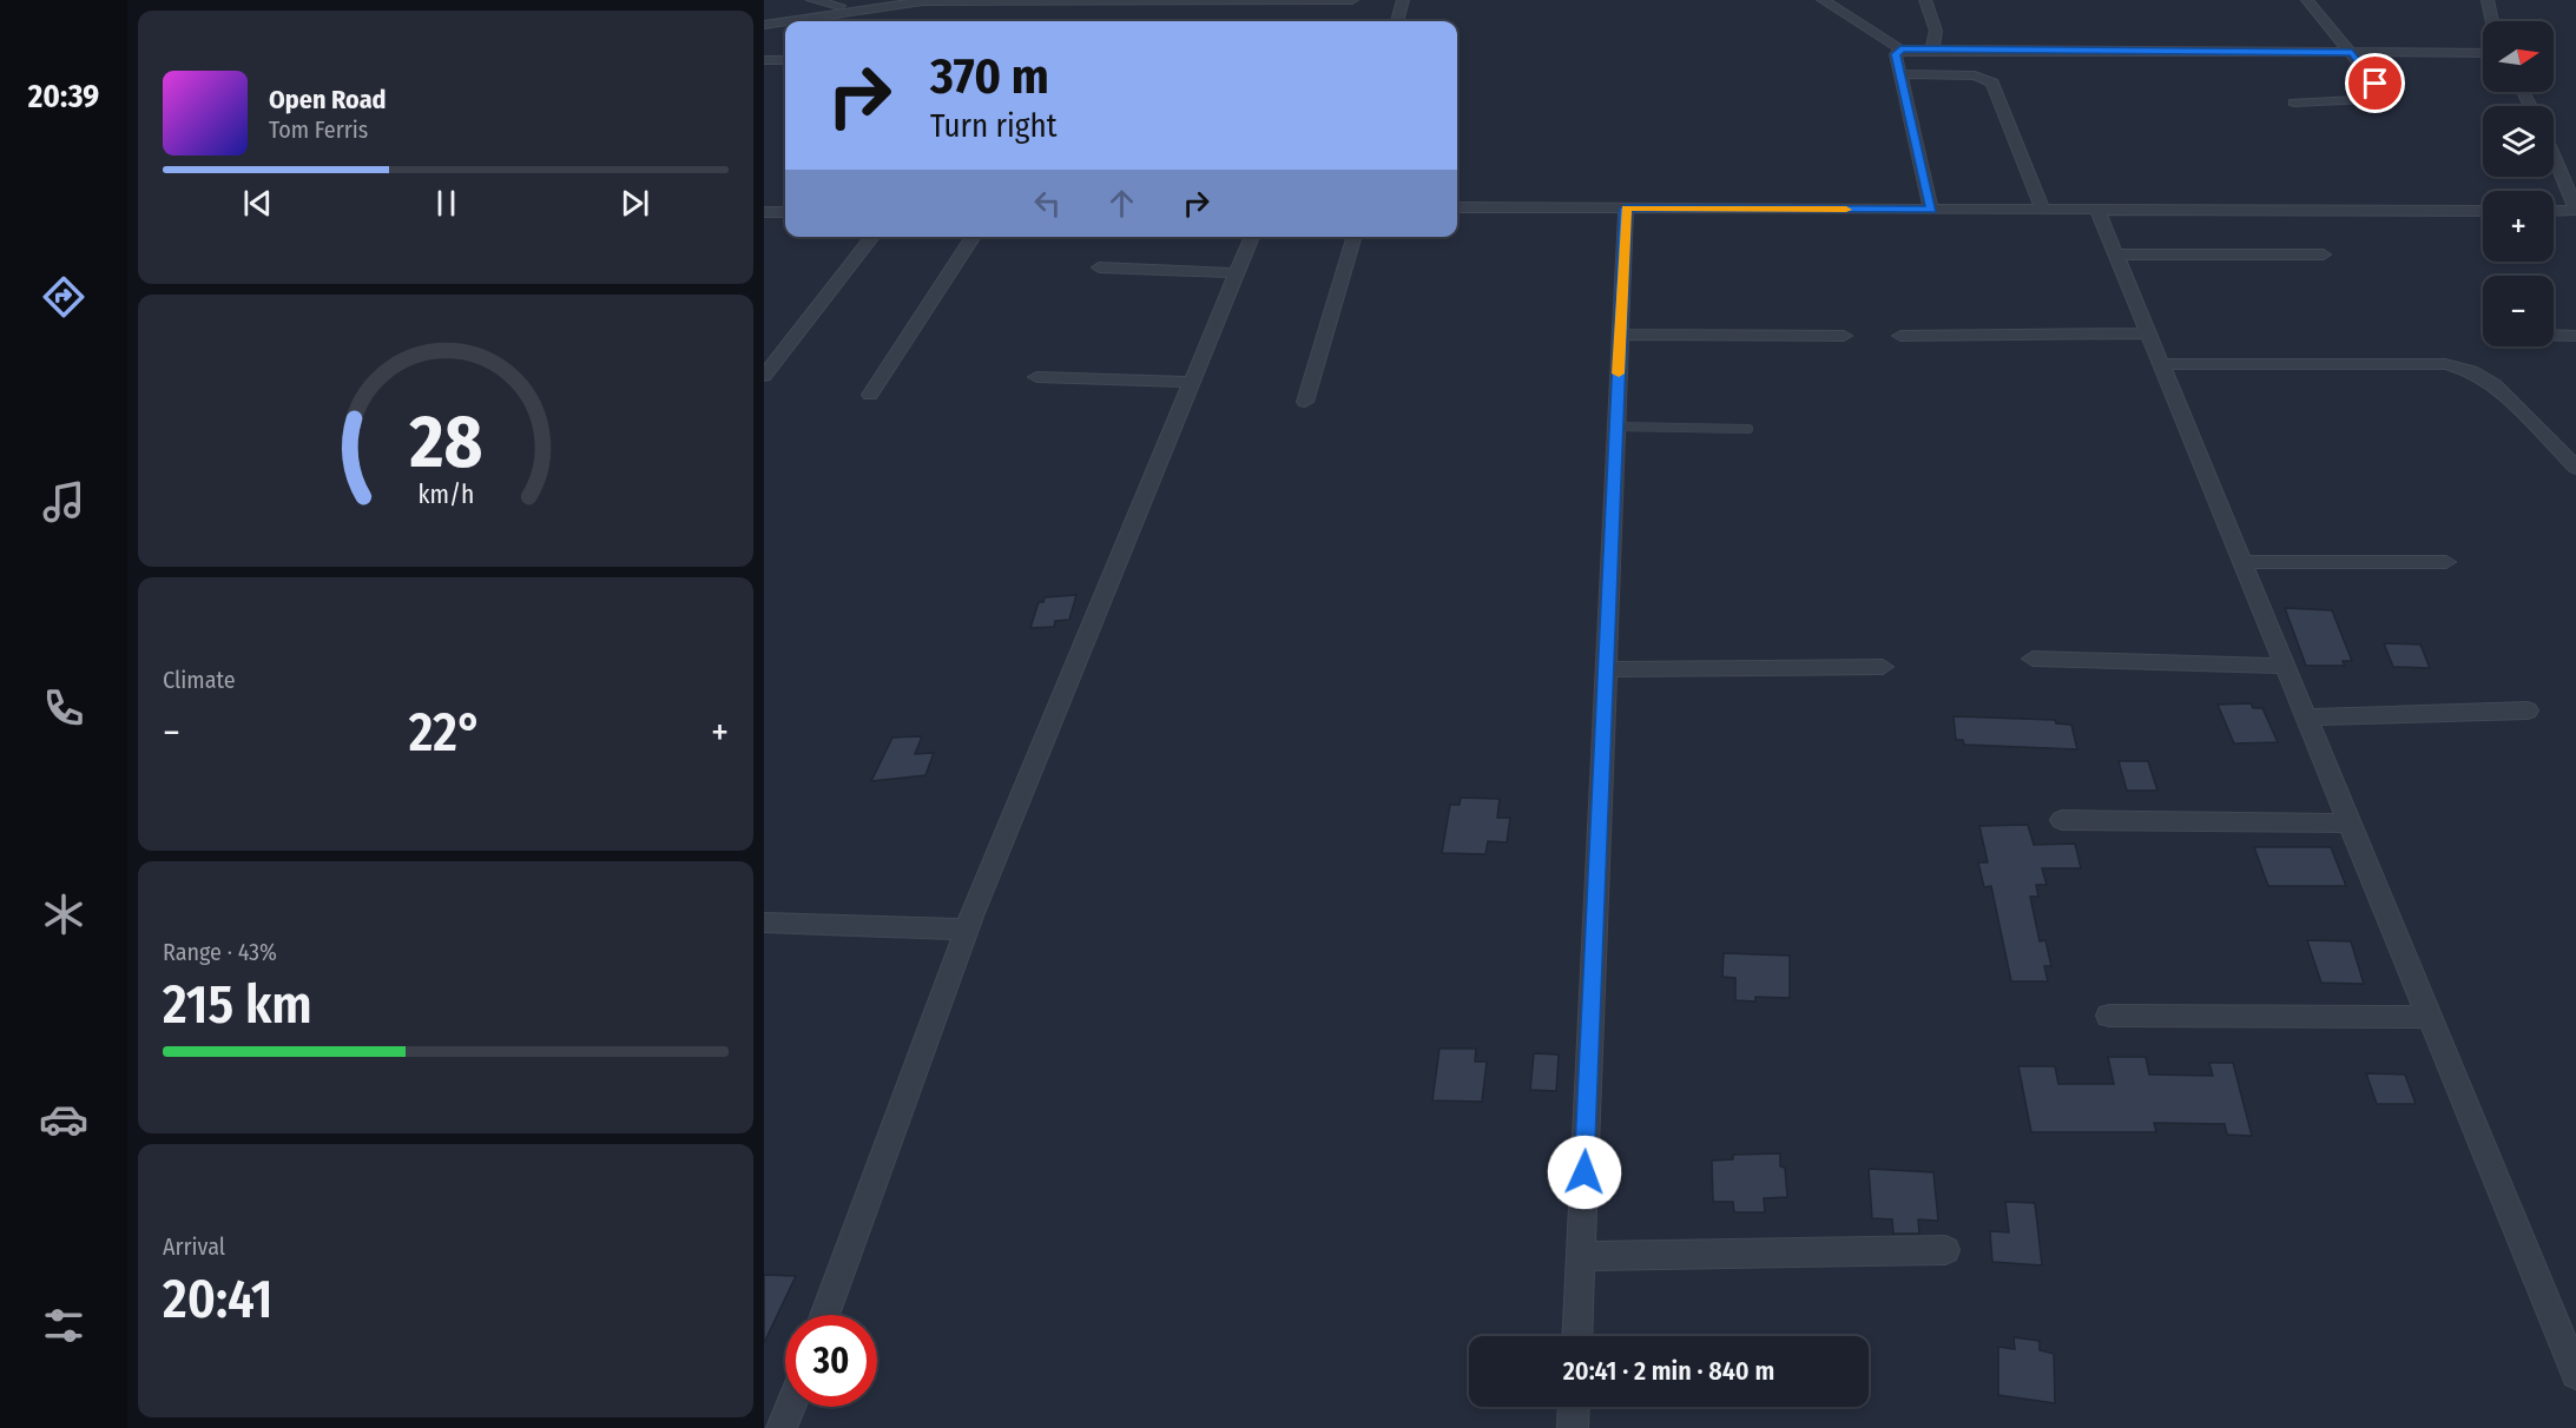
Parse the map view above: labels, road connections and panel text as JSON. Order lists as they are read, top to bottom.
{
  "north": "right",
  "page": {
    "tabs": "20:39",
    "map_buttons": ["+", "−"],
    "turn": ["370 m", "Turn right"],
    "song": ["Open Road", "Tom Ferris"],
    "tile": [
      "Climate",
      ["Range · 43%", "215 km"],
      ["Arrival", "20:41"]
    ],
    "heat": ["−", "22°", "+"],
    "limit": "30",
    "trip": "20:41 · 2 min · 840 m",
    "gauge": ["28", "km/h"]
  }
}
